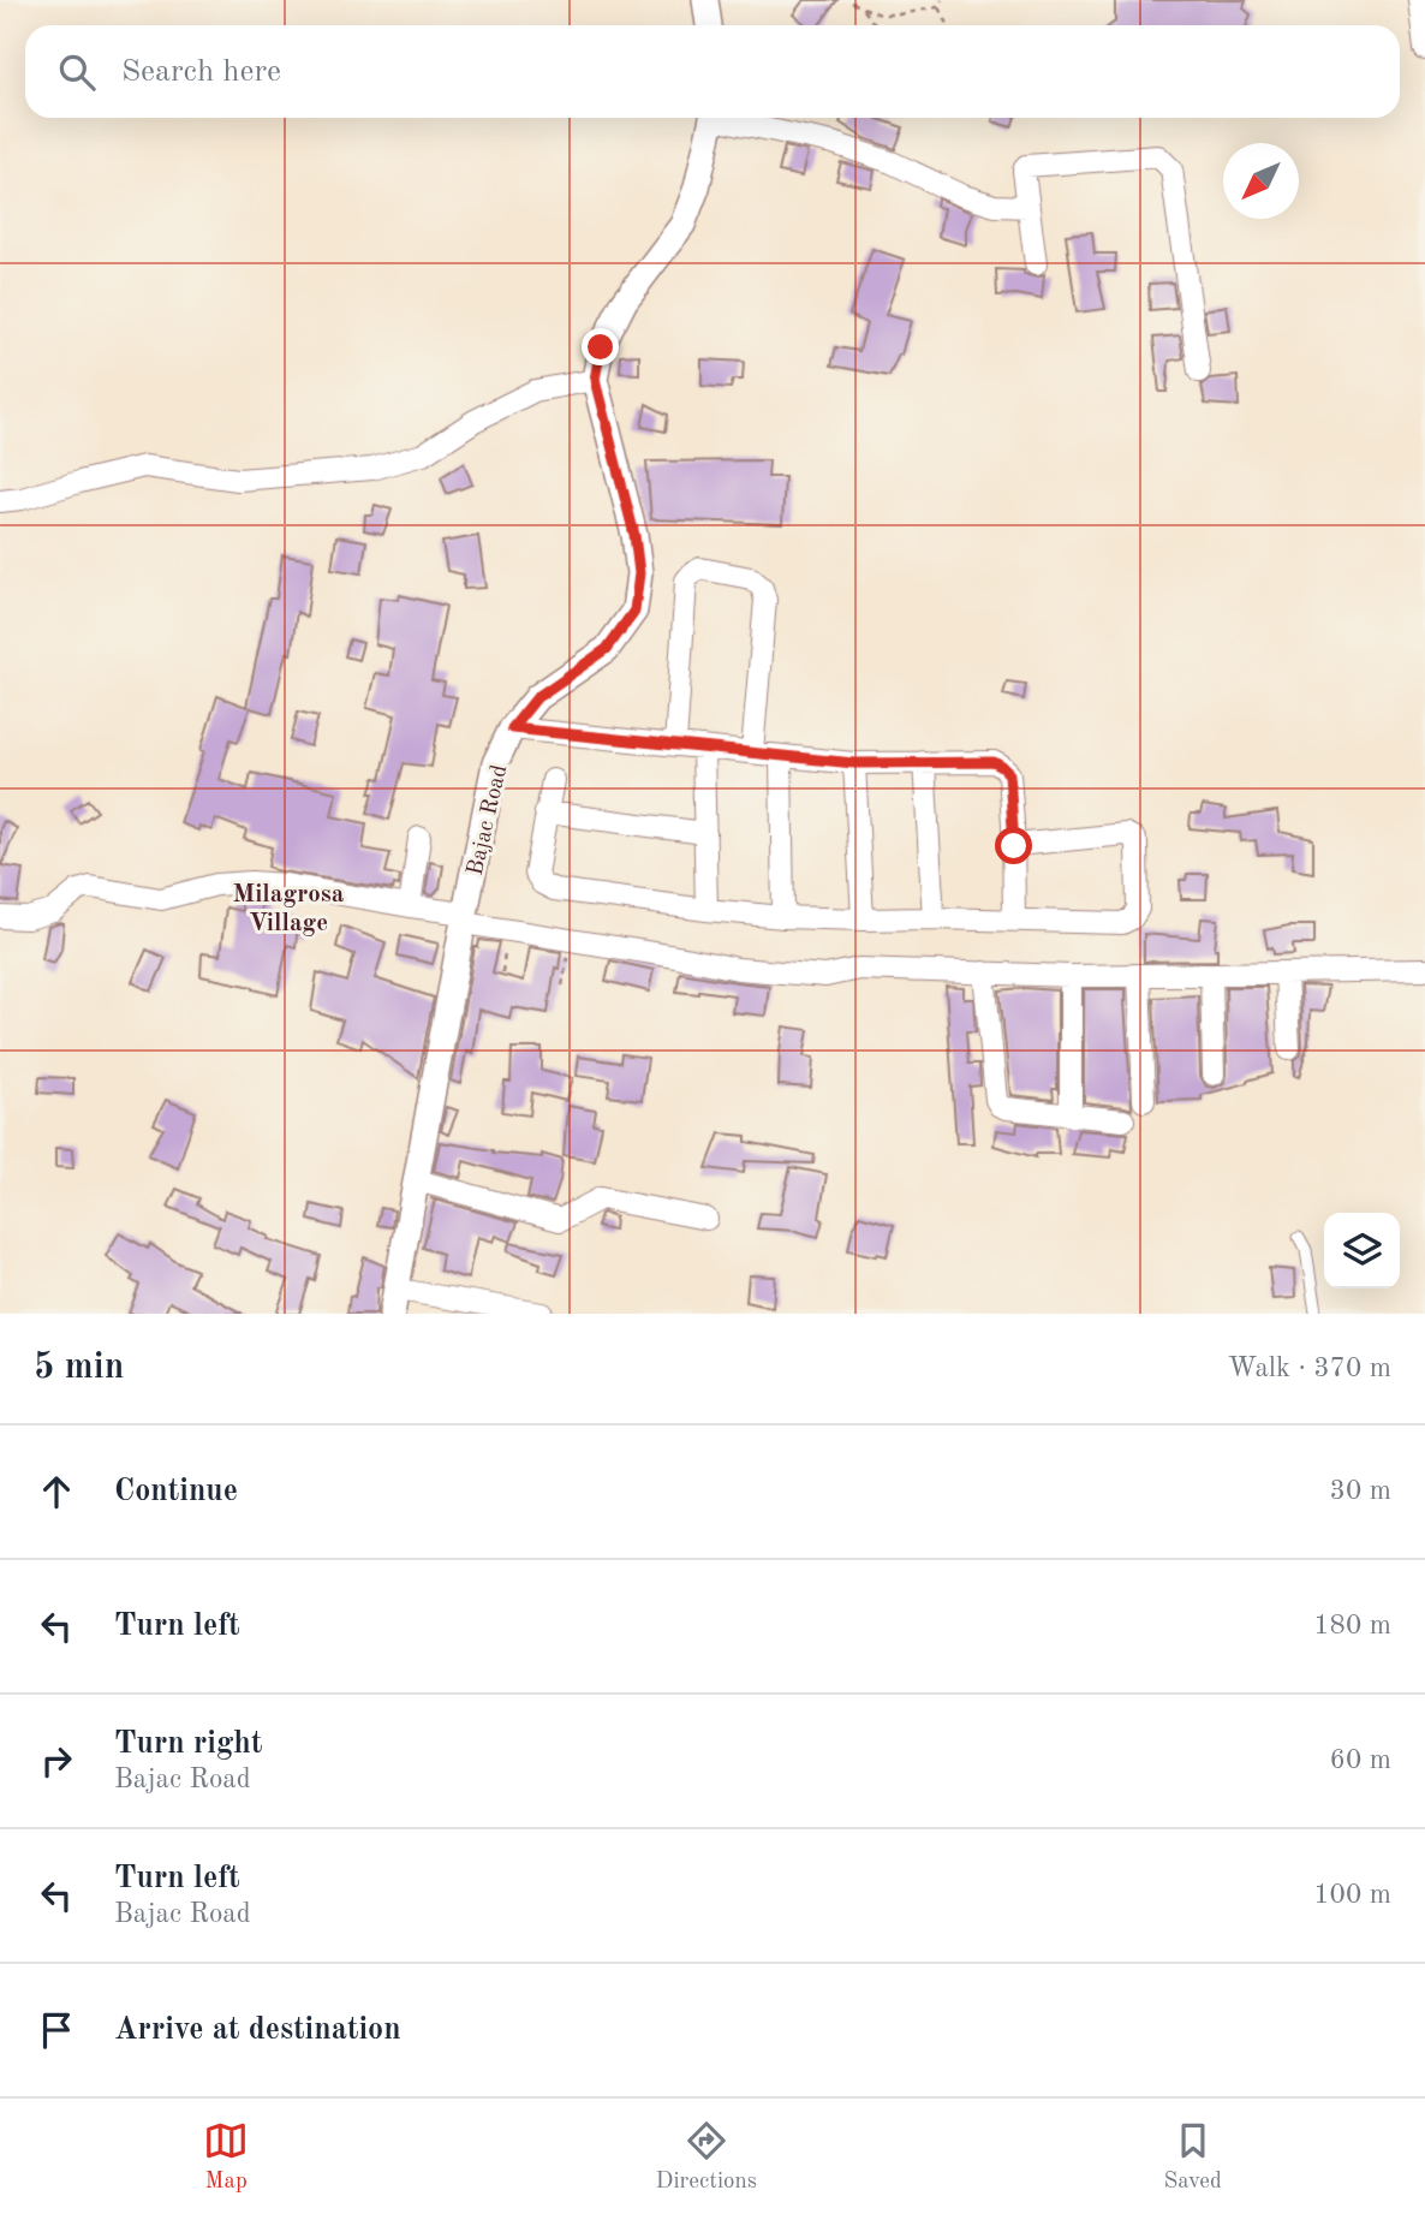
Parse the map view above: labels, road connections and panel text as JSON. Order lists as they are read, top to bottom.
{
  "streets": {
    "street": ["Bajac Road"]
  },
  "districts": ["Milagrosa Village"],
  "north": "bottom left",
  "page": {
    "search": "Search here",
    "heading": ["5 min", "Walk · 370 m"],
    "list": [
      ["Continue", "30 m"],
      ["Turn left", "180 m"],
      ["Turn right", "Bajac Road", "60 m"],
      ["Turn left", "Bajac Road", "100 m"],
      "Arrive at destination"
    ],
    "nav": ["Map", "Directions", "Saved"]
  }
}
